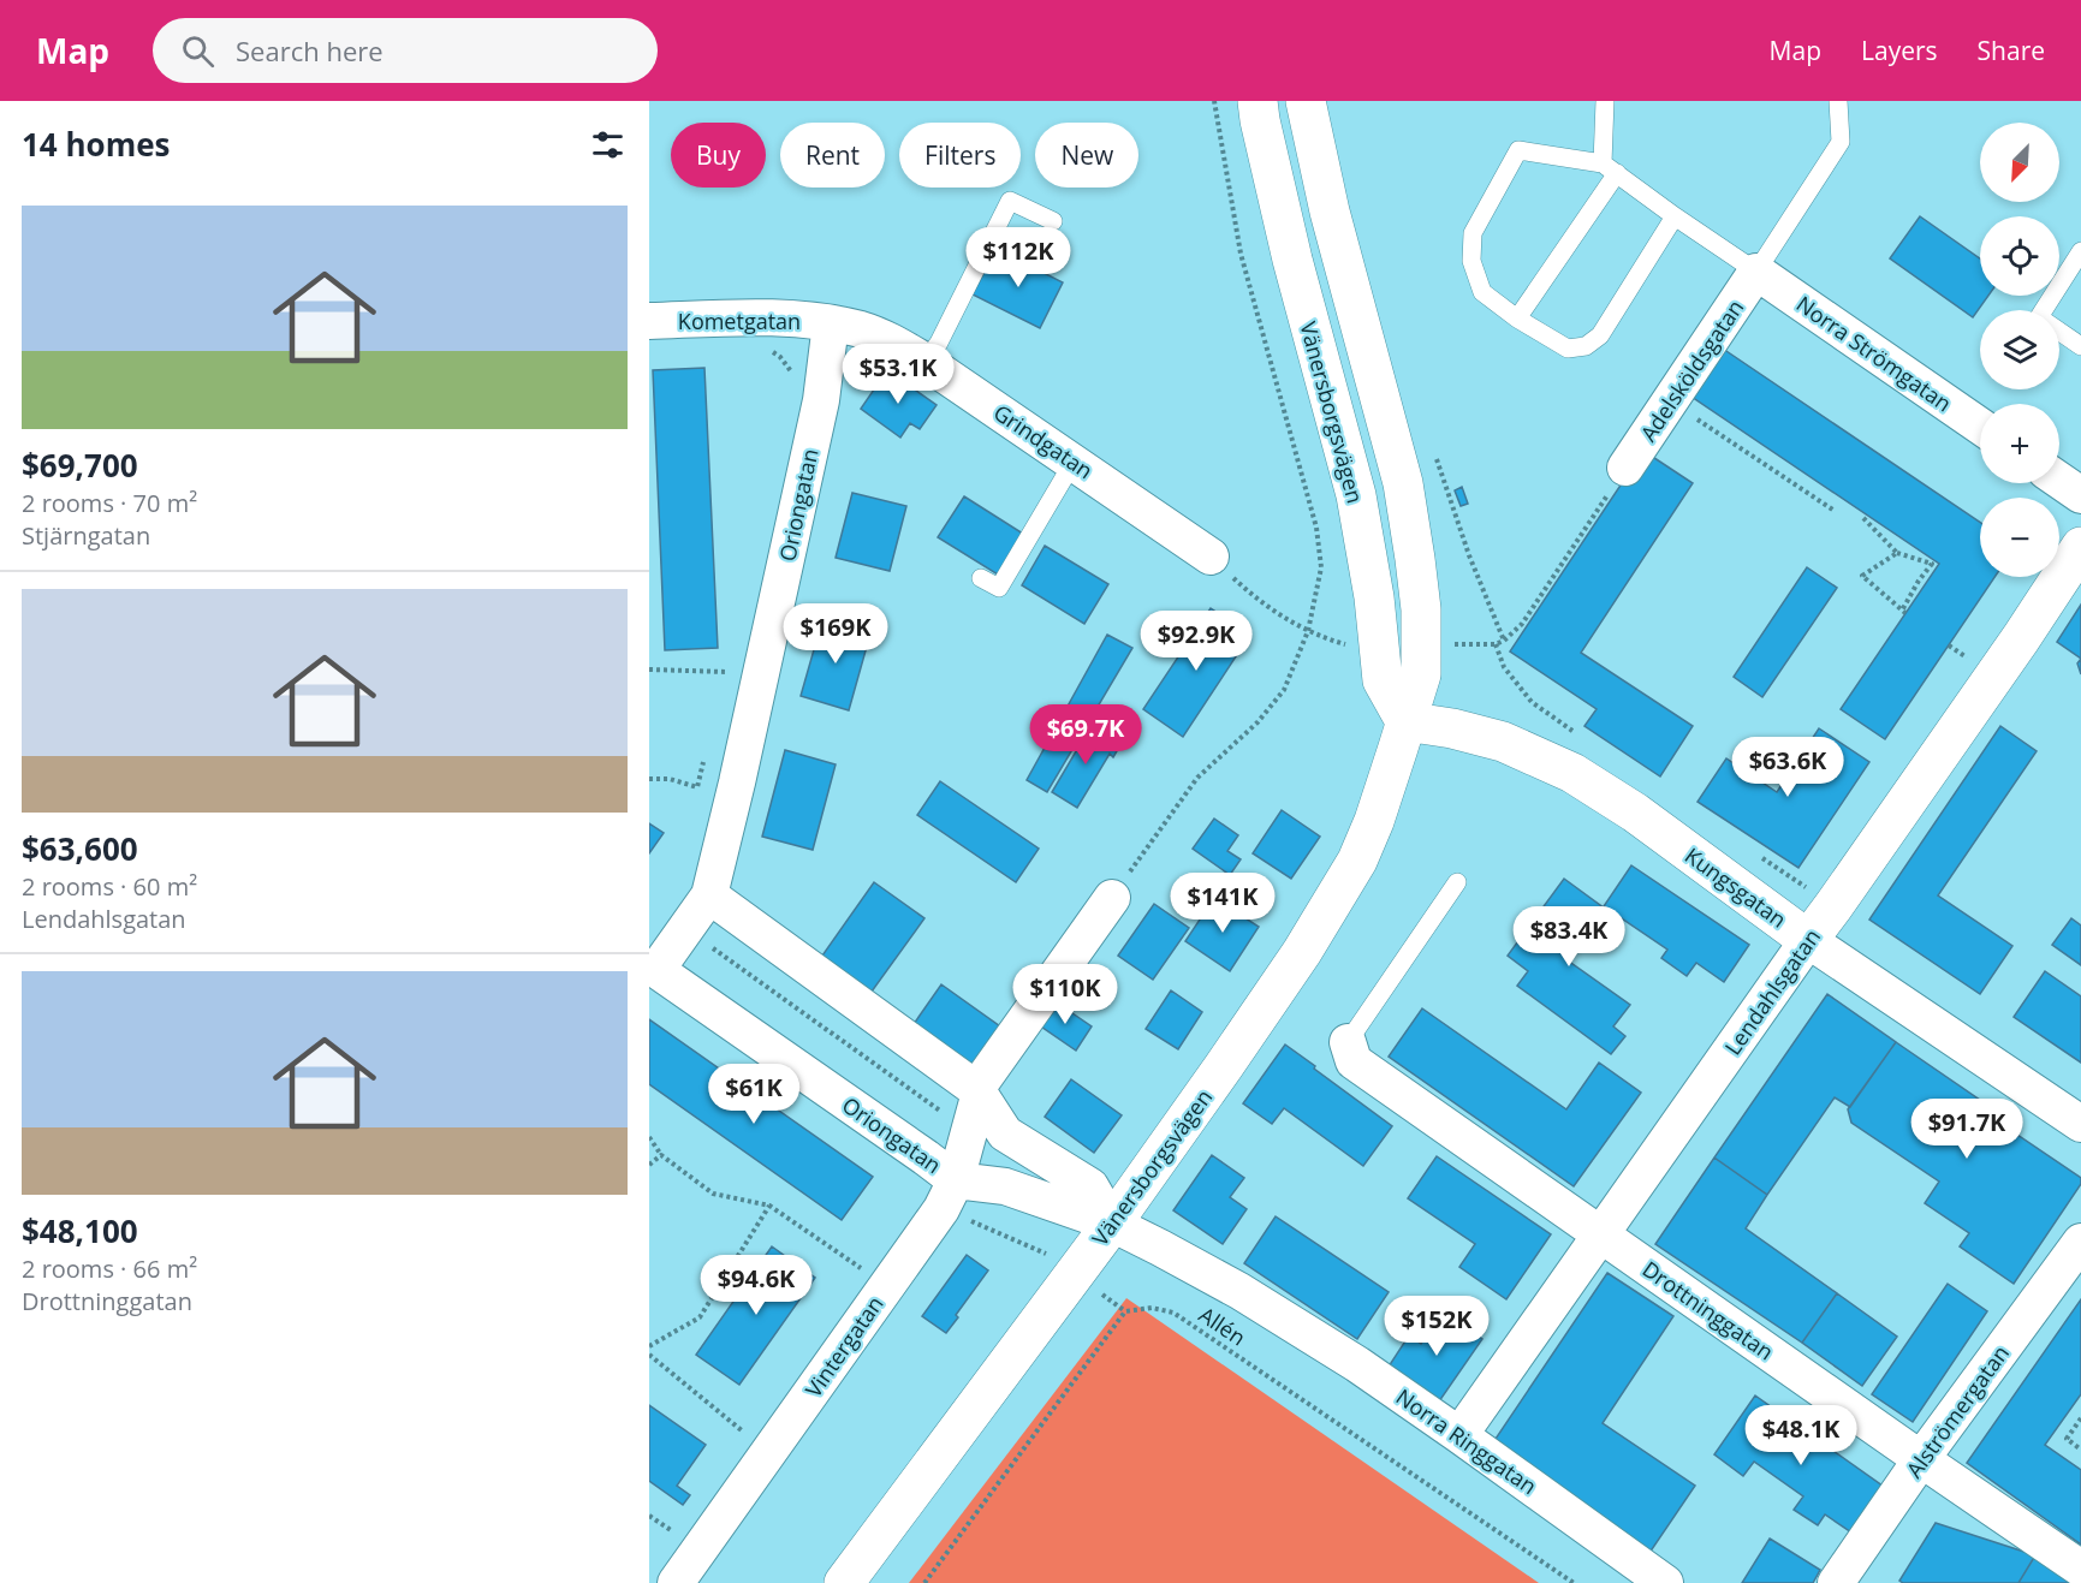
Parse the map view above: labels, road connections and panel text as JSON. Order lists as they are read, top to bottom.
{
  "streets": {
    "main road": ["Vänersborgsvägen", "Kungsgatan", "Lendahlsgatan"],
    "street": [
      "Kometgatan",
      "Norra Strömgatan",
      "Adelsköldsgatan",
      "Grindgatan",
      "Oriongatan",
      "Drottninggatan",
      "Vintergatan",
      "Alströmergatan",
      "Norra Ringgatan"
    ],
    "path": ["Allén"]
  },
  "crossings": [
    ["Kometgatan", "Grindgatan"],
    ["Kometgatan", "Oriongatan"],
    ["Norra Strömgatan", "Adelsköldsgatan"],
    ["Vänersborgsvägen", "Oriongatan"],
    ["Vänersborgsvägen", "Kungsgatan"],
    ["Vänersborgsvägen", "Norra Ringgatan"],
    ["Grindgatan", "Oriongatan"],
    ["Oriongatan", "Vintergatan"],
    ["Oriongatan", "Norra Ringgatan"],
    ["Kungsgatan", "Lendahlsgatan"],
    ["Lendahlsgatan", "Drottninggatan"],
    ["Lendahlsgatan", "Norra Ringgatan"],
    ["Drottninggatan", "Alströmergatan"]
  ],
  "north": "bottom left",
  "page": {
    "header": "Map",
    "search": "Search here",
    "nav": ["Map", "Layers", "Share"],
    "heading": "14 homes",
    "map_buttons": ["+", "−"],
    "chip": [
      "Buy",
      "Rent",
      "Filters",
      "New"
    ],
    "list": [
      {
        "name": "$69,700",
        "note": "2 rooms · 70 m² · Stjärngatan"
      },
      {
        "name": "$63,600",
        "note": "2 rooms · 60 m² · Lendahlsgatan"
      },
      {
        "name": "$48,100",
        "note": "2 rooms · 66 m² · Drottninggatan"
      }
    ],
    "price": [
      "$112K",
      "$53.1K",
      "$169K",
      "$92.9K",
      "$69.7K",
      "$63.6K",
      "$141K",
      "$83.4K",
      "$110K",
      "$61K",
      "$91.7K",
      "$94.6K",
      "$152K",
      "$48.1K"
    ]
  }
}
